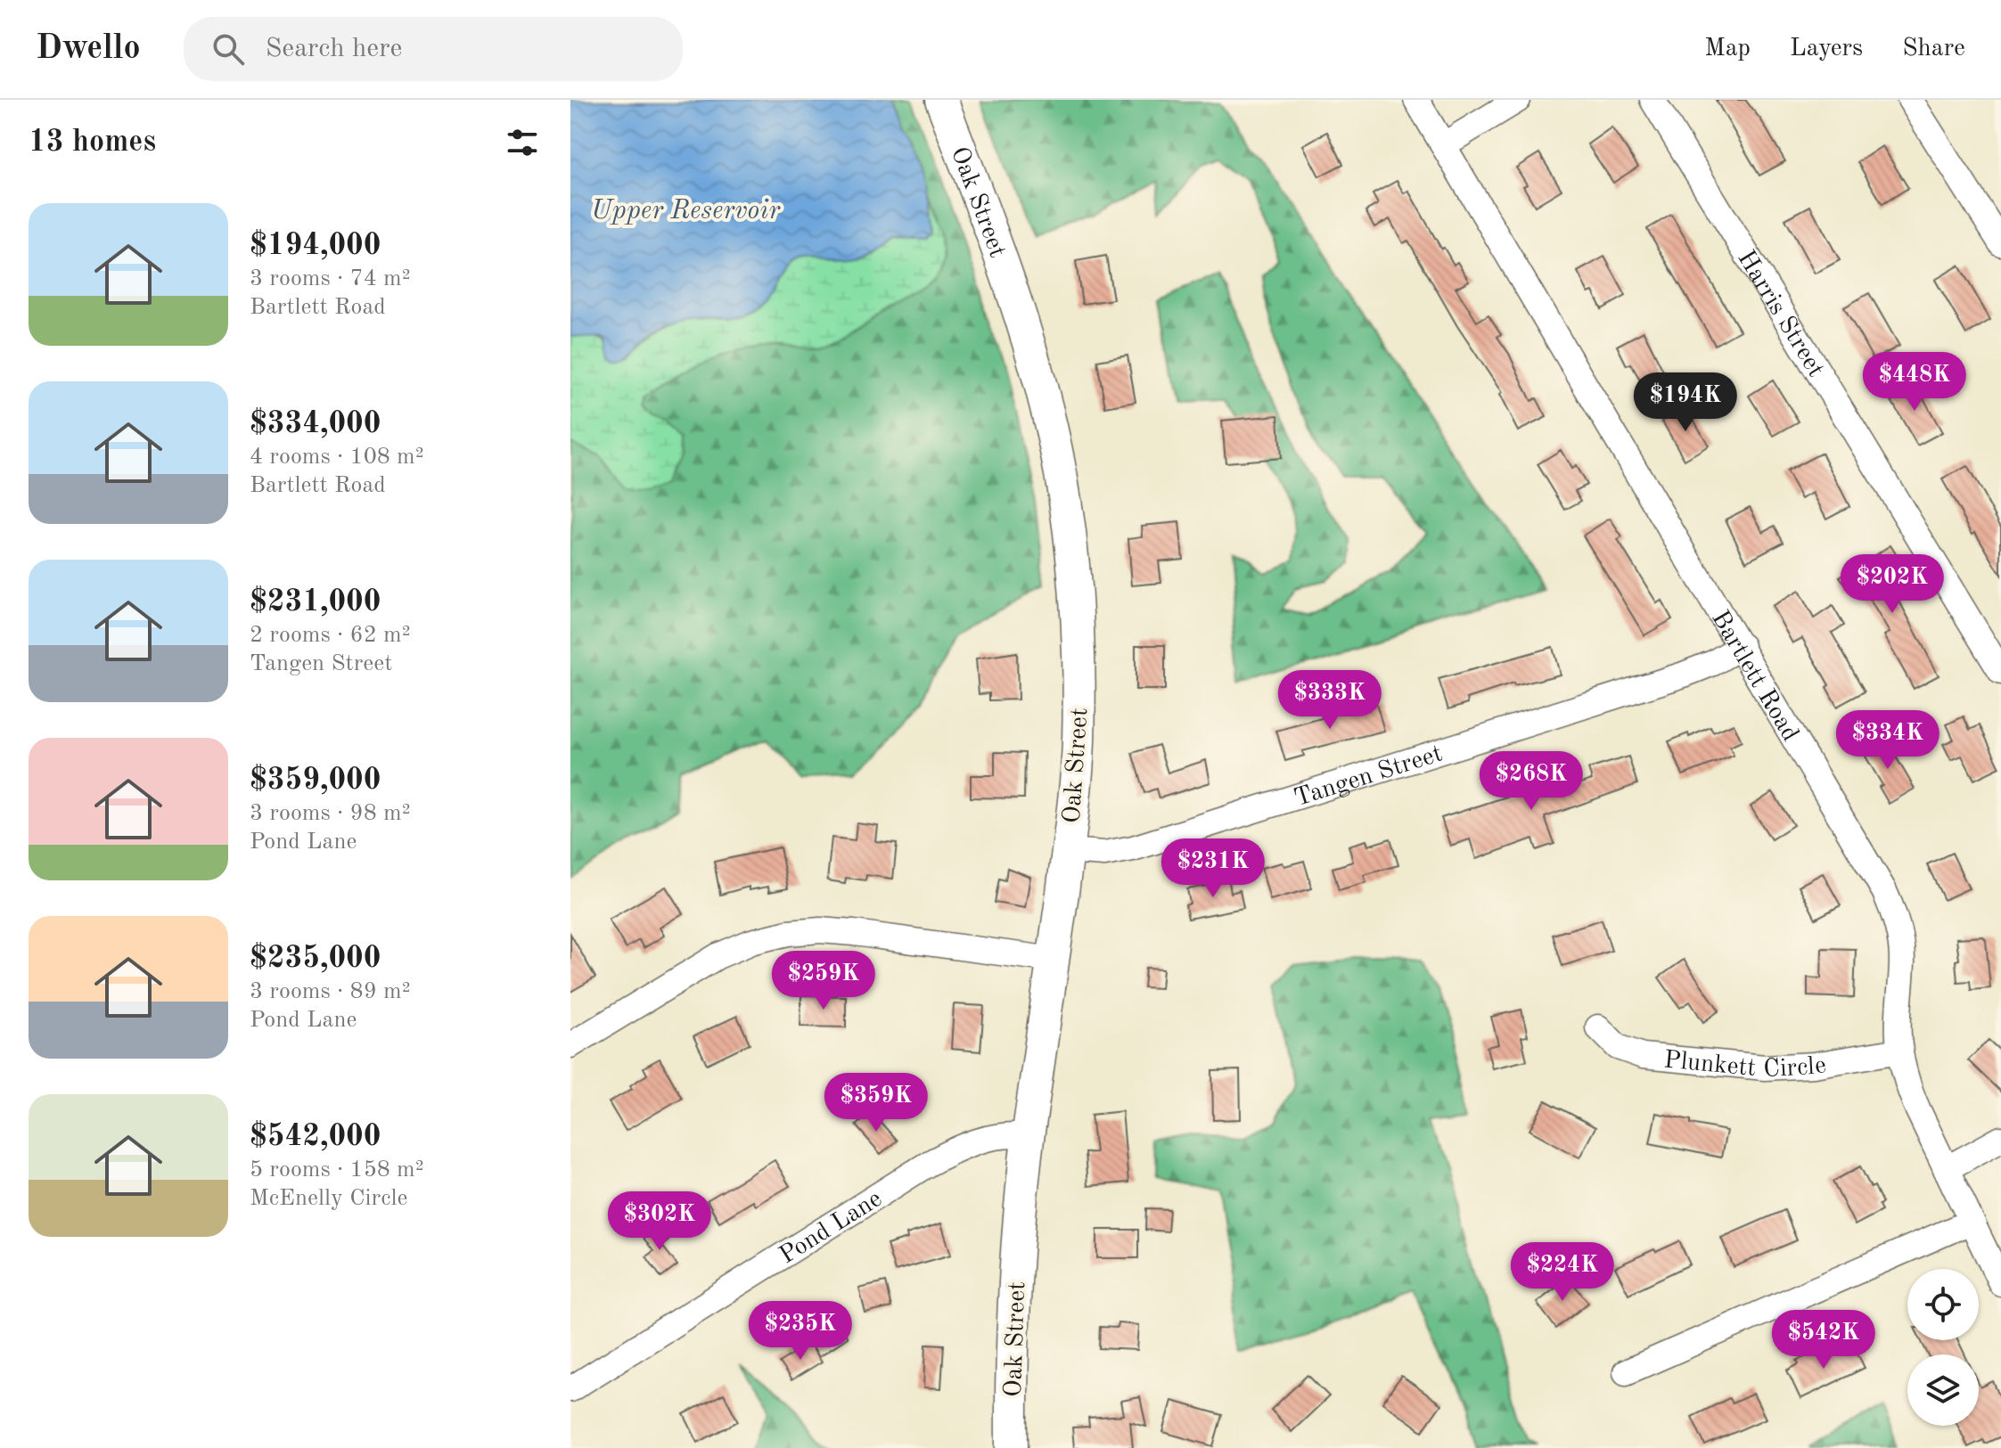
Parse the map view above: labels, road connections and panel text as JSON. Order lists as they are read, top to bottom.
{
  "streets": {
    "street": [
      "Oak Street",
      "Harris Street",
      "Bartlett Road",
      "Tangen Street",
      "Plunkett Circle",
      "Pond Lane"
    ]
  },
  "crossings": [
    ["Oak Street", "Tangen Street"],
    ["Oak Street", "Pond Lane"],
    ["Bartlett Road", "Tangen Street"],
    ["Bartlett Road", "Plunkett Circle"]
  ],
  "water": ["Upper Reservoir"],
  "page": {
    "header": "Dwello",
    "search": "Search here",
    "nav": ["Map", "Layers", "Share"],
    "heading": "13 homes",
    "list": [
      {
        "name": "$194,000",
        "note": "3 rooms · 74 m² · Bartlett Road"
      },
      {
        "name": "$334,000",
        "note": "4 rooms · 108 m² · Bartlett Road"
      },
      {
        "name": "$231,000",
        "note": "2 rooms · 62 m² · Tangen Street"
      },
      {
        "name": "$359,000",
        "note": "3 rooms · 98 m² · Pond Lane"
      },
      {
        "name": "$235,000",
        "note": "3 rooms · 89 m² · Pond Lane"
      },
      {
        "name": "$542,000",
        "note": "5 rooms · 158 m² · McEnelly Circle"
      }
    ],
    "price": [
      "$448K",
      "$194K",
      "$202K",
      "$333K",
      "$334K",
      "$268K",
      "$231K",
      "$259K",
      "$359K",
      "$302K",
      "$224K",
      "$235K",
      "$542K"
    ]
  }
}
